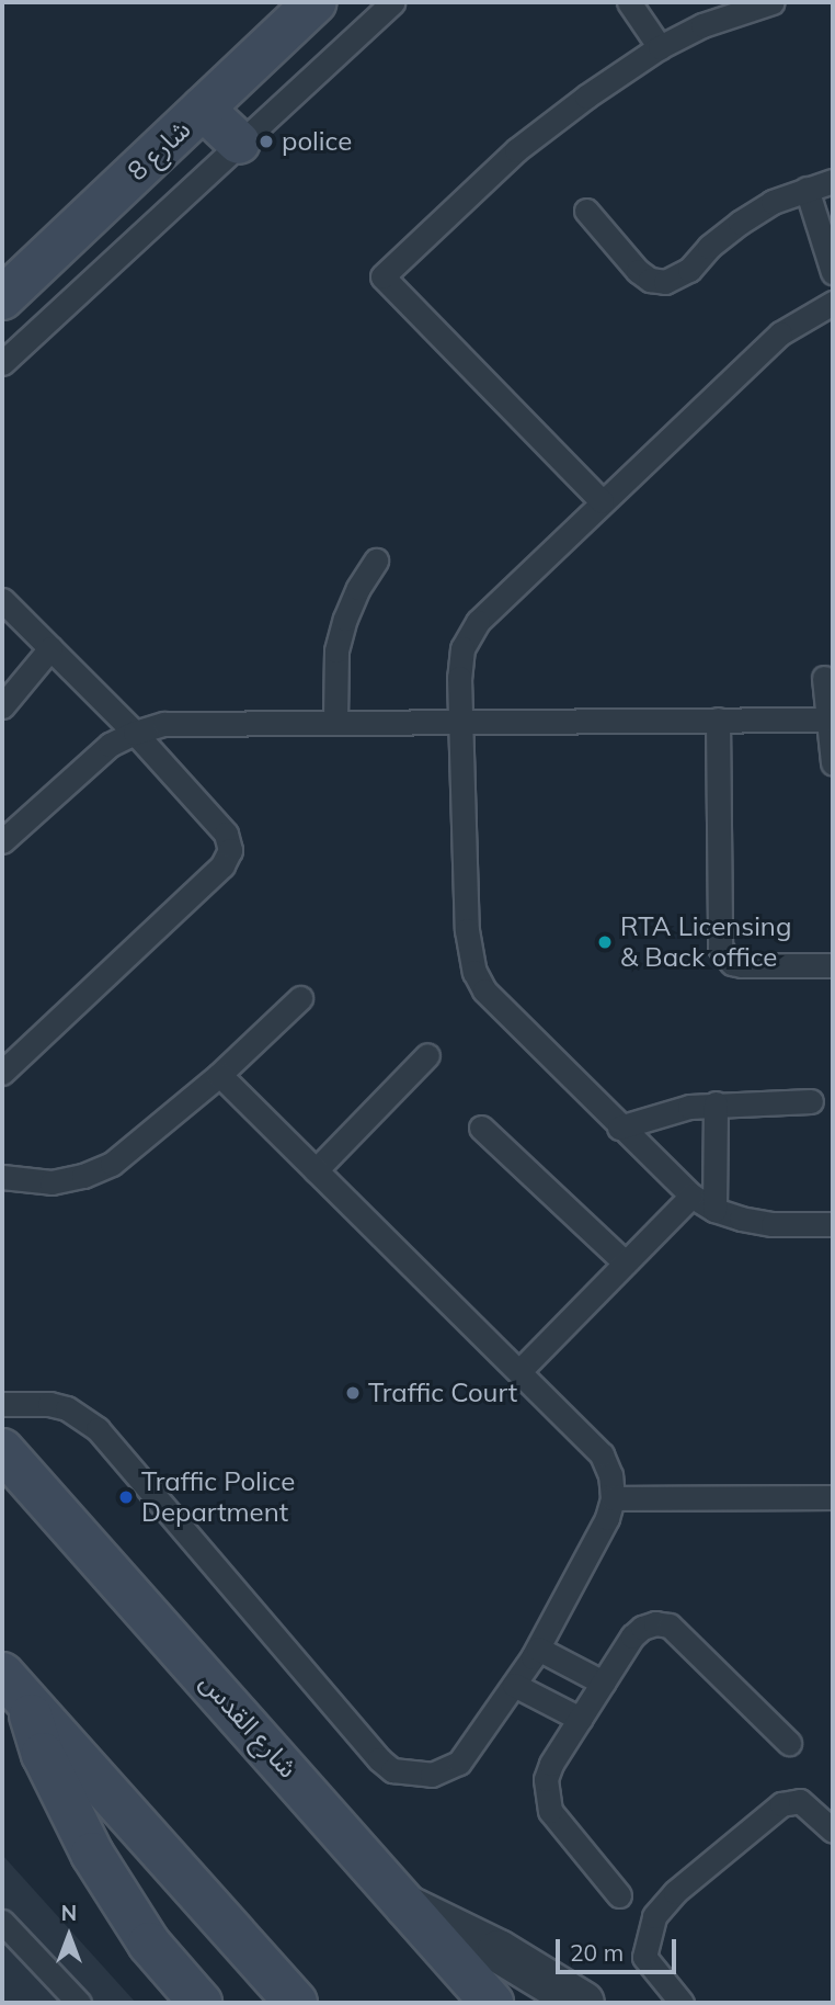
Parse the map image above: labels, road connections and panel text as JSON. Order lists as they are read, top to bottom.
{
  "streets": {
    "main road": ["شارع 8", "شارع القدس"]
  },
  "places": [
    "police",
    "RTA Licensing & Back office",
    "Traffic Court",
    "Traffic Police Department"
  ],
  "scale_bar": "20 m",
  "north": "top"
}
